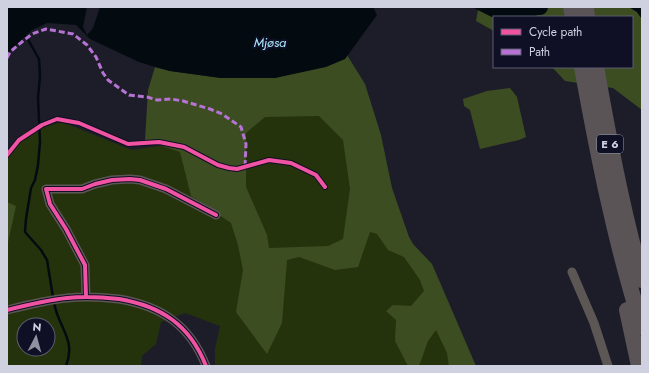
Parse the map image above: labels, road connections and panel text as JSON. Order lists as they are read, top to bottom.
{
  "streets": {
    "highway": ["E 6"]
  },
  "water": ["Mjøsa"],
  "legend": ["Cycle path", "Path"],
  "north": "top"
}
